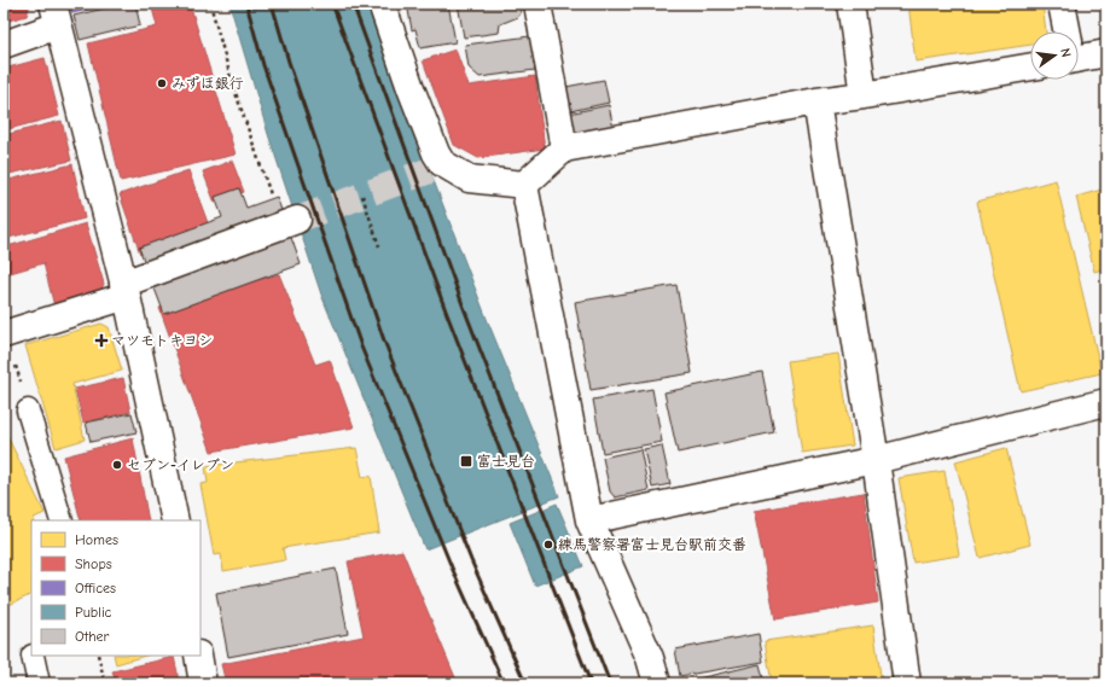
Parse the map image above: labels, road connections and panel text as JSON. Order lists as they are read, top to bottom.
{
  "places": {
    "other": ["みずほ銀行", "セブン-イレブン", "練馬警察署富士見台駅前交番"],
    "health": ["マツモトキヨシ"],
    "transit": ["富士見台"]
  },
  "legend": [
    "Homes",
    "Shops",
    "Offices",
    "Public",
    "Other"
  ],
  "north": "right"
}
